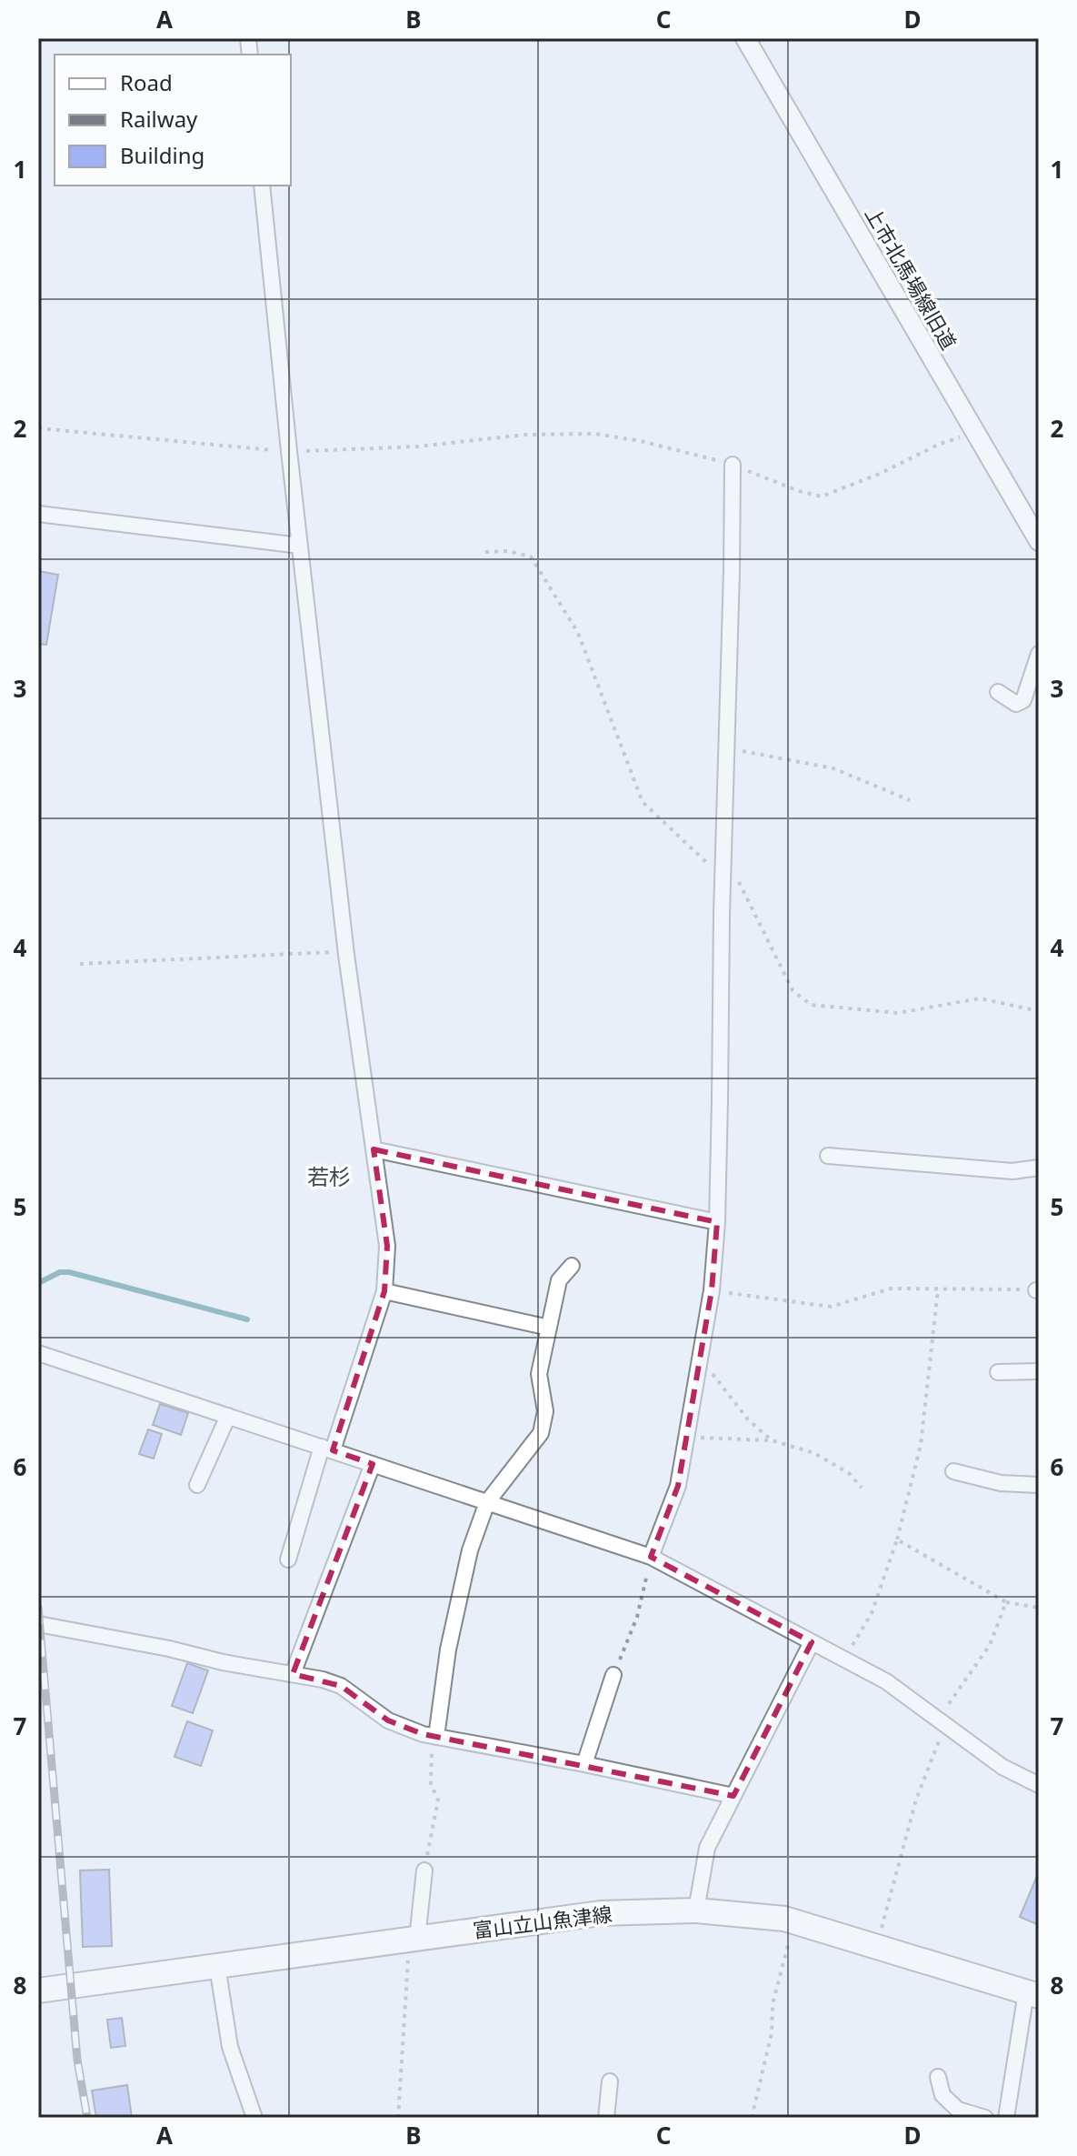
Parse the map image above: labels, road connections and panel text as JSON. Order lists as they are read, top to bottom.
{
  "streets": {
    "main road": ["富山立山魚津線"],
    "street": ["上市北馬場線旧道"]
  },
  "districts": ["若杉"],
  "legend": ["Road", "Railway", "Building"],
  "grid": {
    "columns": [
      "A",
      "B",
      "C",
      "D"
    ],
    "rows": [
      "1",
      "2",
      "3",
      "4",
      "5",
      "6",
      "7",
      "8"
    ]
  }
}
